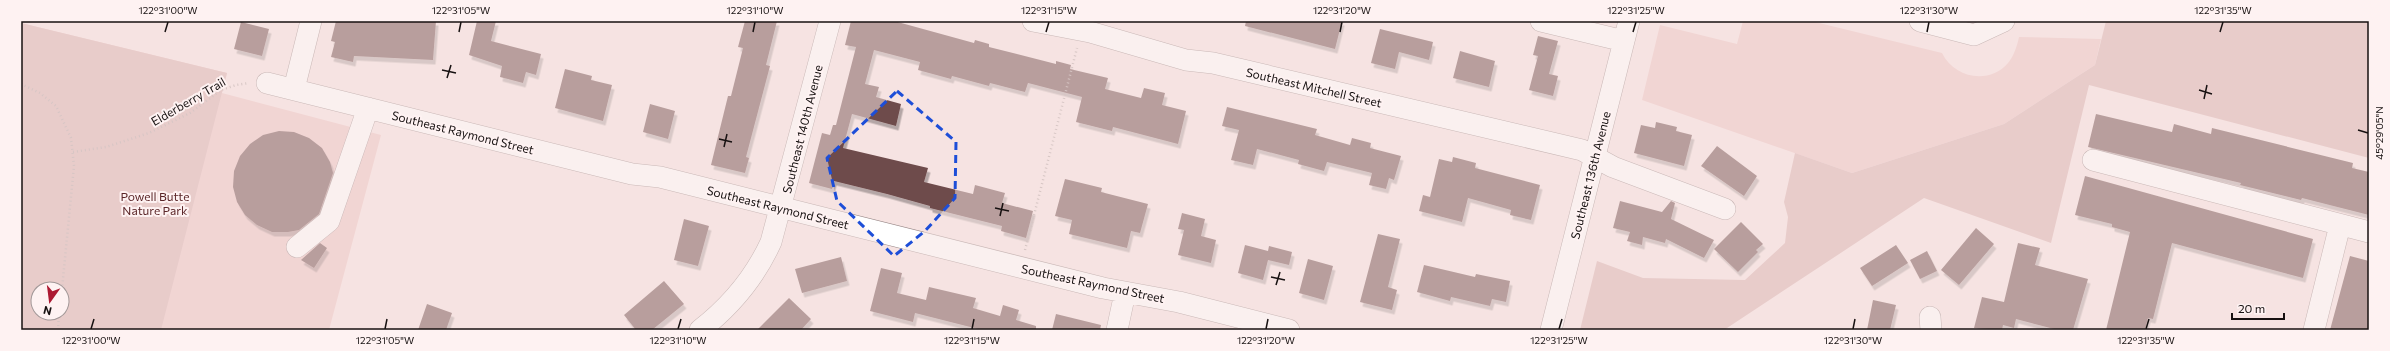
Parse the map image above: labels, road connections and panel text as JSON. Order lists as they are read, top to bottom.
{
  "streets": {
    "street": [
      "Southeast Mitchell Street",
      "Southeast 140th Avenue",
      "Southeast Raymond Street",
      "Southeast 136th Avenue"
    ],
    "path": ["Elderberry Trail"]
  },
  "crossings": [
    ["Southeast Mitchell Street", "Southeast 136th Avenue"],
    ["Elderberry Trail", "Southeast Raymond Street"],
    ["Southeast 140th Avenue", "Southeast Raymond Street"]
  ],
  "parks": ["Powell Butte Nature Park"],
  "scale_bar": "20 m",
  "north": "bottom",
  "coordinates": [
    "122°31'00\"W",
    "122°31'05\"W",
    "122°31'10\"W",
    "122°31'15\"W",
    "122°31'20\"W",
    "122°31'25\"W",
    "122°31'30\"W",
    "122°31'35\"W",
    "45°29'05\"N"
  ]
}
